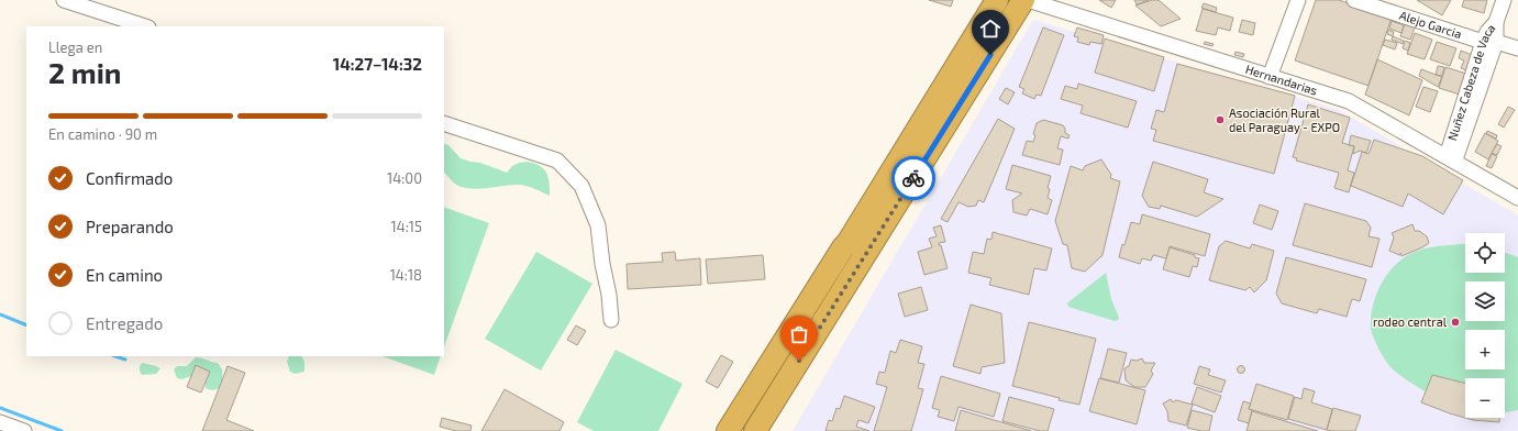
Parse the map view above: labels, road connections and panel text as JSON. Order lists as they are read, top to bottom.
{
  "streets": {
    "street": ["Alejo Garcia", "Hernandarias", "Nuñez Cabeza de Vaca"]
  },
  "crossings": [
    ["Alejo Garcia", "Nuñez Cabeza de Vaca"],
    ["Hernandarias", "Nuñez Cabeza de Vaca"]
  ],
  "places": ["Asociación Rural del Paraguay - EXPO", "rodeo central"],
  "page": {
    "heading": ["2 min", "Llega en", "14:27–14:32"],
    "bar": "En camino · 90 m",
    "list": [
      ["Confirmado", "14:00"],
      ["Preparando", "14:15"],
      ["En camino", "14:18"],
      "Entregado"
    ],
    "map_buttons": ["+", "−"]
  }
}
